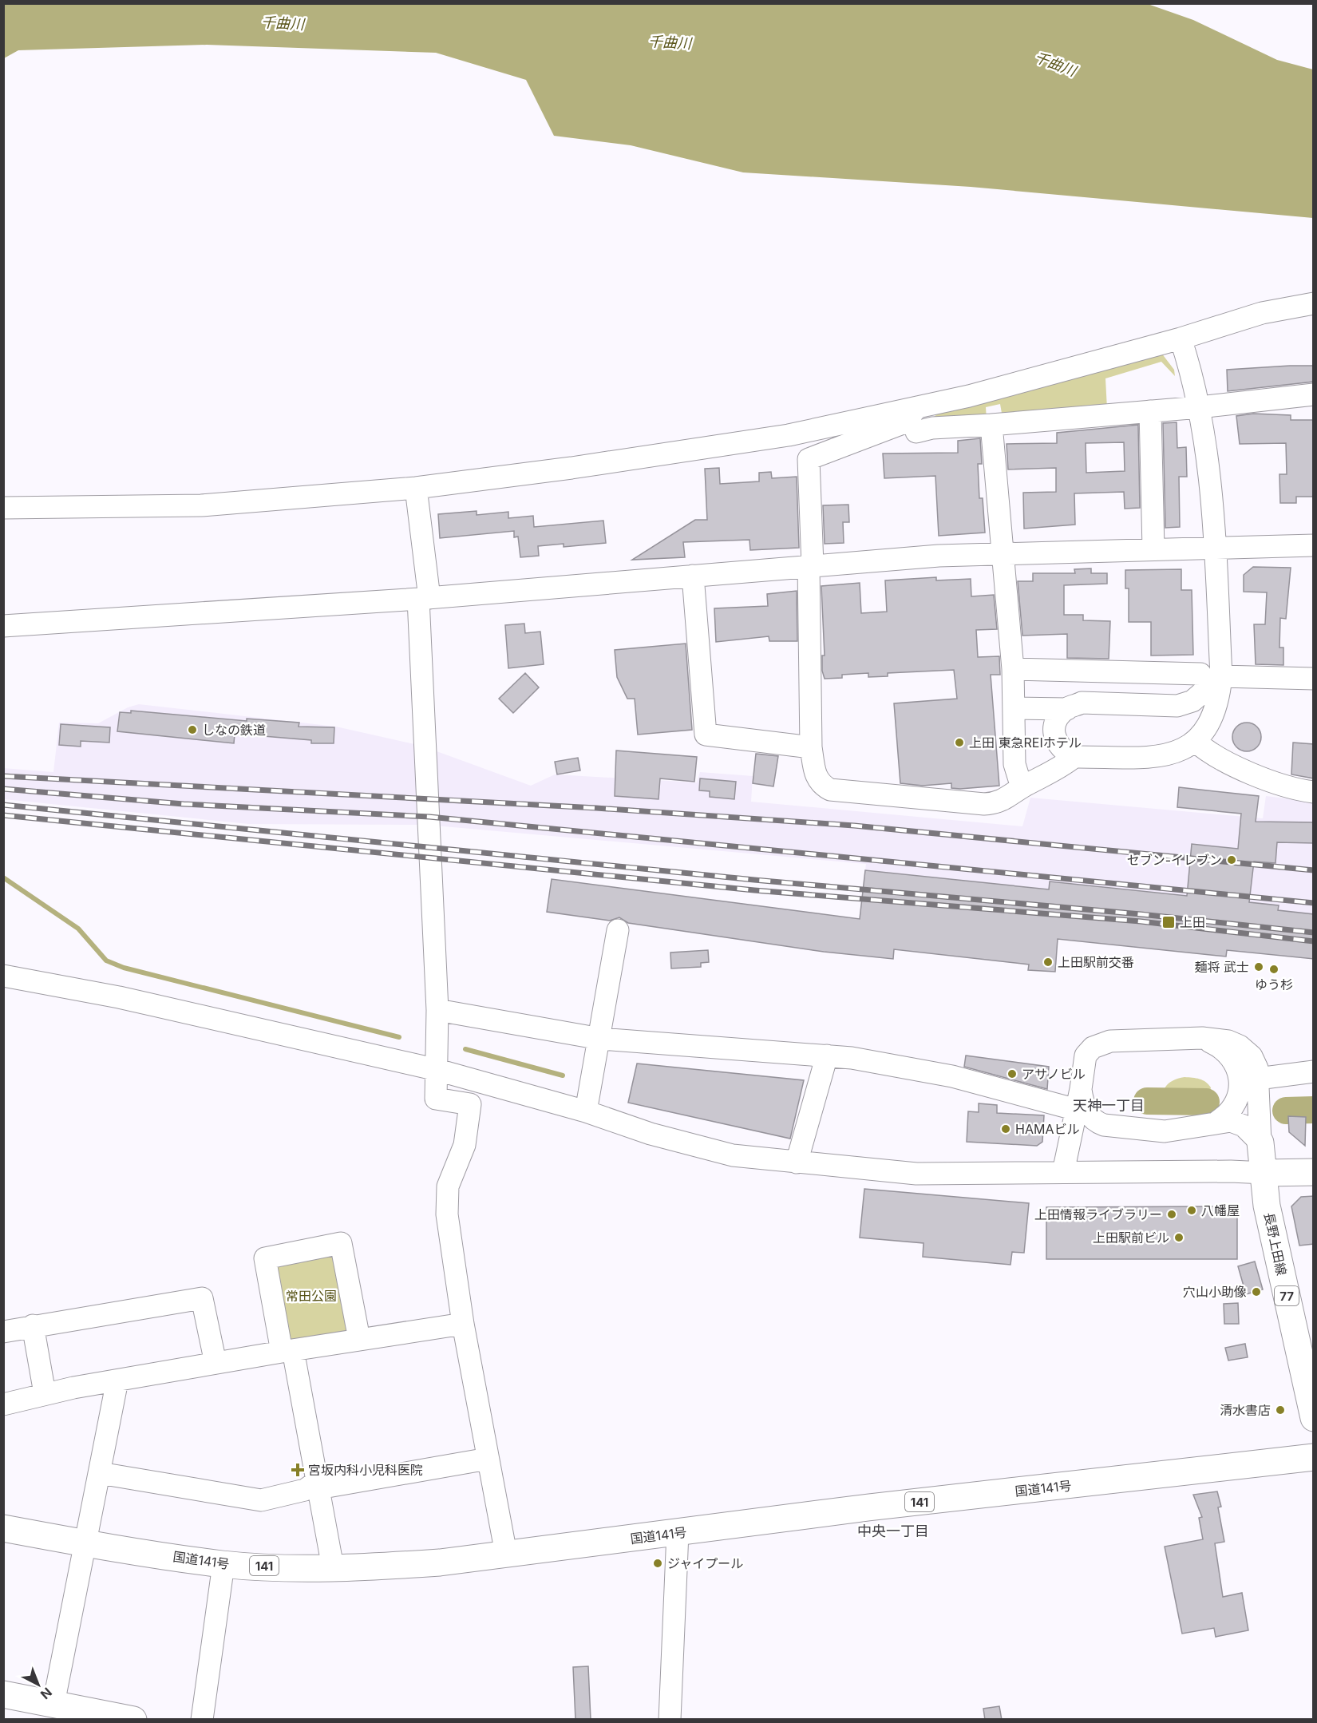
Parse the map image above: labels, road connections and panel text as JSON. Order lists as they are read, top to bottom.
{
  "streets": {
    "main road": [
      "長野上田線",
      "77",
      "国道141号",
      "141"
    ]
  },
  "districts": ["天神一丁目", "中央一丁目"],
  "water": ["千曲川"],
  "parks": ["常田公園"],
  "places": {
    "other": [
      "しなの鉄道",
      "上田 東急REIホテル",
      "セブン-イレブン",
      "上田駅前交番",
      "麺将 武士",
      "ゆう杉",
      "アサノビル",
      "HAMAビル",
      "八幡屋",
      "上田情報ライブラリー",
      "上田駅前ビル",
      "穴山小助像",
      "清水書店",
      "ジャイプール"
    ],
    "transit": ["上田"],
    "health": ["宮坂内科小児科医院"]
  },
  "north": "bottom right"
}
